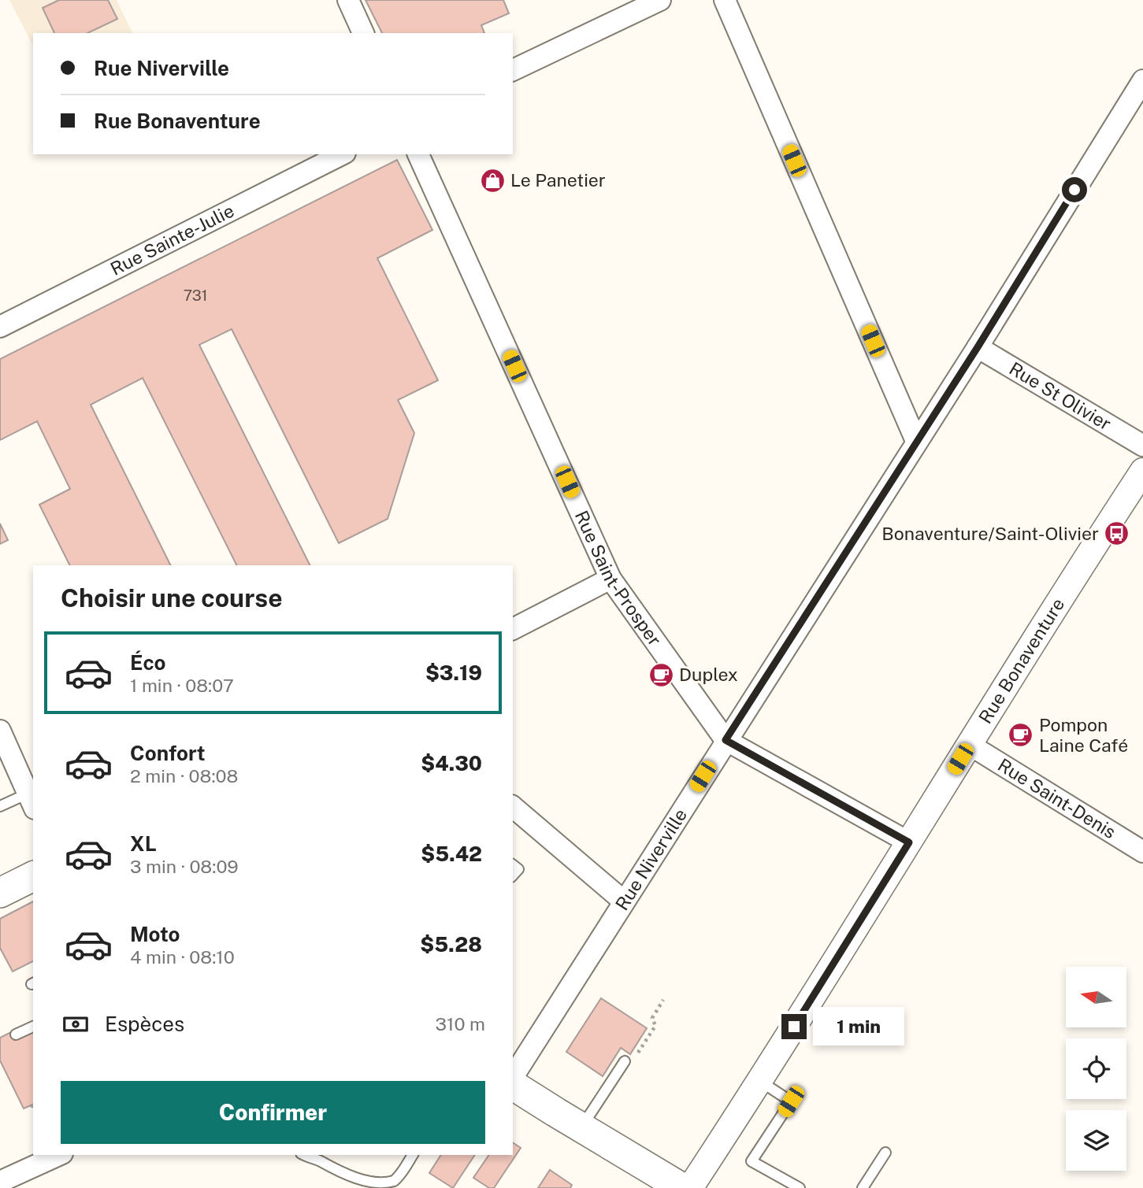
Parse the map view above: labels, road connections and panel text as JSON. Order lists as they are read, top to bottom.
{
  "streets": {
    "street": [
      "Rue Sainte-Julie",
      "Rue St Olivier",
      "Rue Saint-Prosper",
      "Rue Bonaventure",
      "Rue Saint-Denis",
      "Rue Niverville"
    ]
  },
  "crossings": [
    ["Rue St Olivier", "Rue Niverville"],
    ["Rue Saint-Prosper", "Rue Bonaventure"],
    ["Rue Saint-Prosper", "Rue Niverville"],
    ["Rue Bonaventure", "Rue Saint-Denis"]
  ],
  "places": {
    "shop": ["Le Panetier"],
    "bus stop": ["Bonaventure/Saint-Olivier"],
    "cafe": ["Duplex", "Pompon Laine Café"]
  },
  "house_numbers": ["731"],
  "north": "left",
  "page": {
    "banner": ["Rue Niverville", "Rue Bonaventure"],
    "heading": "Choisir une course",
    "list": [
      {
        "name": "Éco",
        "note": "1 min · 08:07",
        "value": "$3.19"
      },
      {
        "name": "Confort",
        "note": "2 min · 08:08",
        "value": "$4.30"
      },
      {
        "name": "XL",
        "note": "3 min · 08:09",
        "value": "$5.42"
      },
      {
        "name": "Moto",
        "note": "4 min · 08:10",
        "value": "$5.28"
      }
    ],
    "pay": ["Espèces", "310 m"],
    "bubble": "1 min",
    "buttons": "Confirmer"
  }
}
